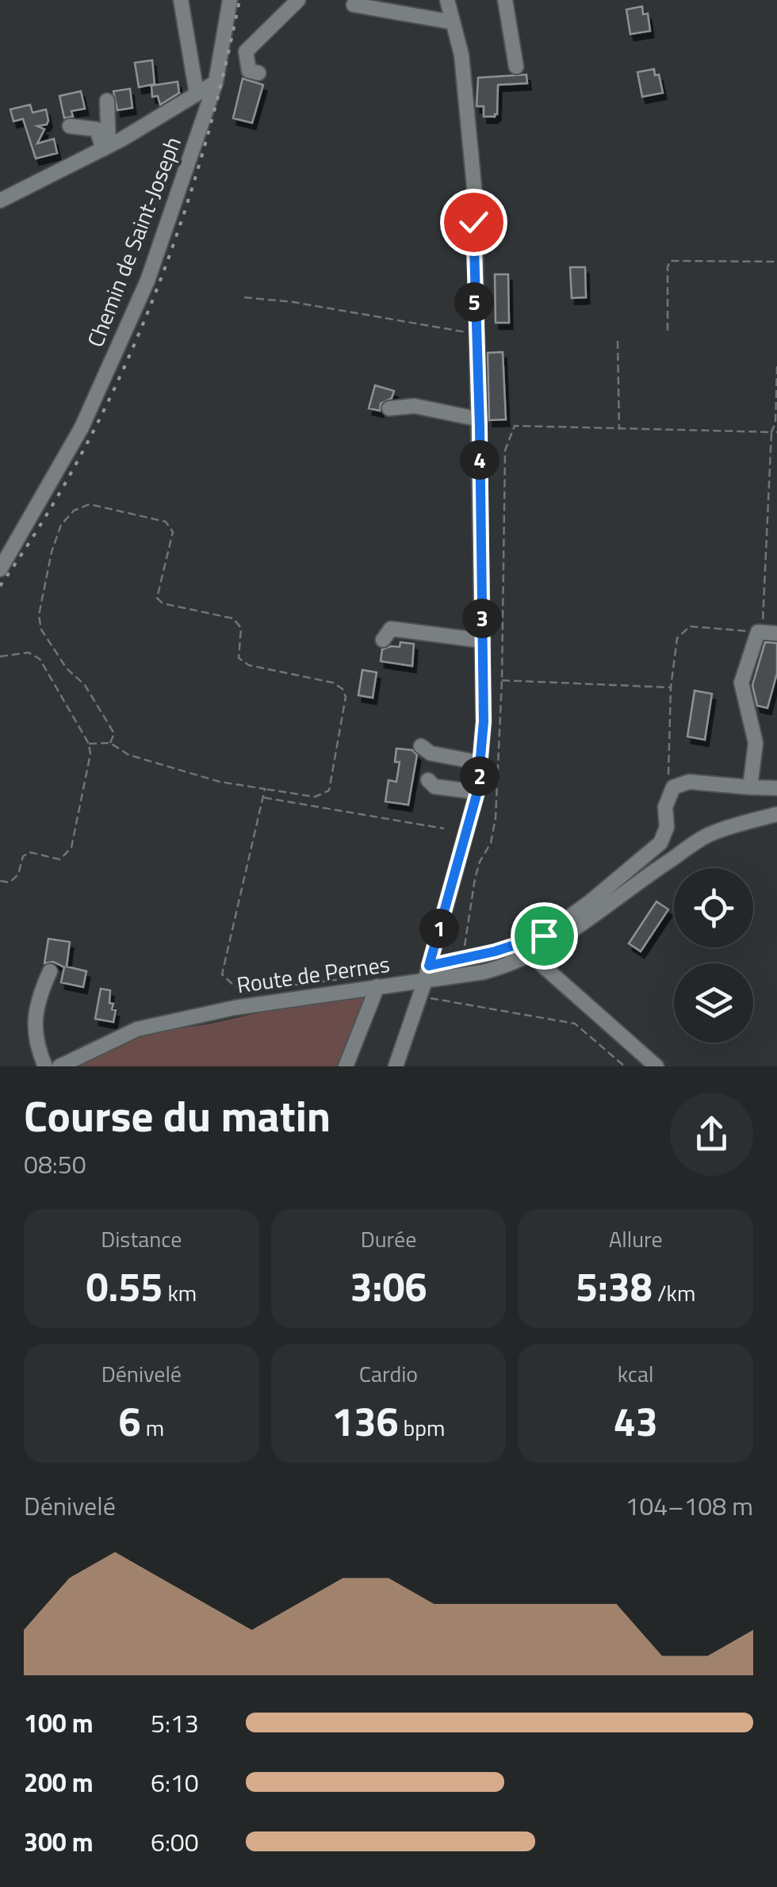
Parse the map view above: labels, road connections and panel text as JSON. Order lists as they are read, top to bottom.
{
  "streets": {
    "street": ["Chemin de Saint-Joseph", "Route de Pernes"]
  },
  "page": {
    "pins": [
      "5",
      "4",
      "3",
      "2",
      "1"
    ],
    "heading": ["Course du matin", "08:50"],
    "stats": [
      ["Distance", "0.55 km"],
      ["Durée", "3:06"],
      ["Allure", "5:38 /km"],
      ["Dénivelé", "6 m"],
      ["Cardio", "136 bpm"],
      ["kcal", "43"]
    ],
    "chart": ["Dénivelé", "104–108 m"],
    "list": [
      {
        "name": "100 m",
        "note": "5:13"
      },
      {
        "name": "200 m",
        "note": "6:10"
      },
      {
        "name": "300 m",
        "note": "6:00"
      }
    ]
  }
}
